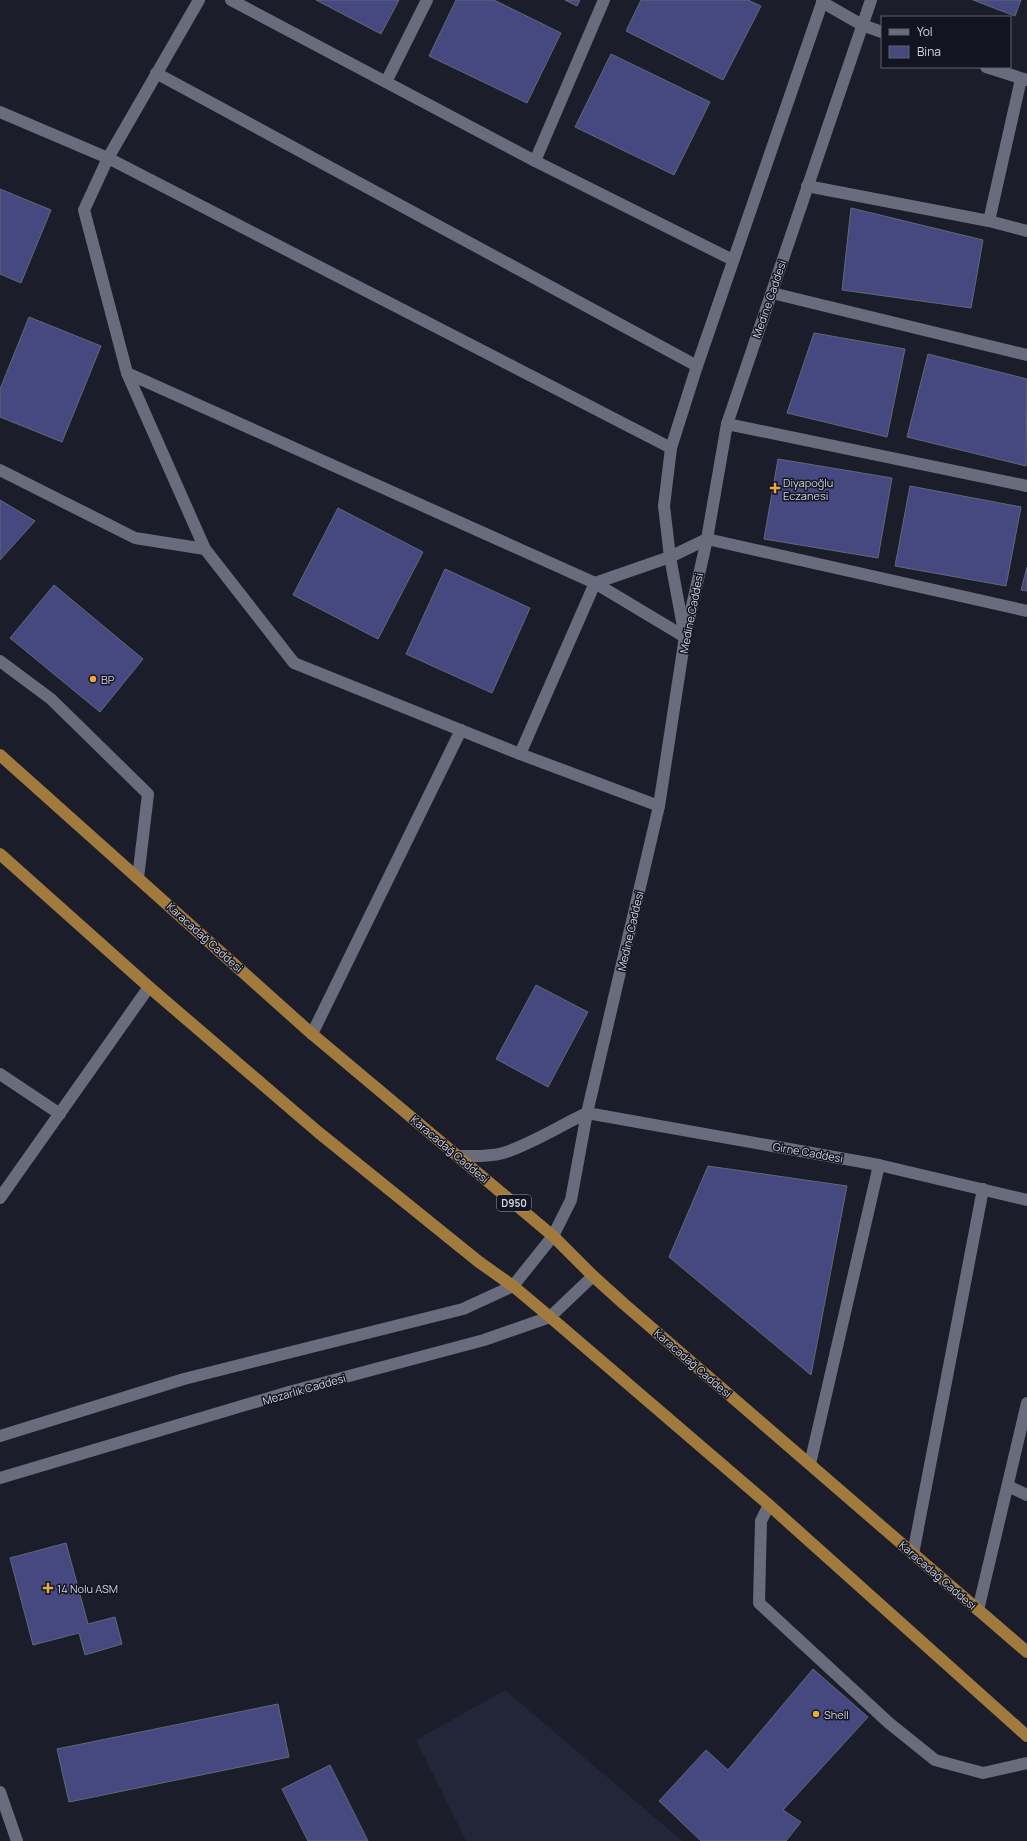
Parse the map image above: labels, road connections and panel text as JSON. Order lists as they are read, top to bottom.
{
  "streets": {
    "highway": ["Karacadağ Caddesi", "D950"],
    "street": ["Medine Caddesi", "Girne Caddesi", "Mezarlık Caddesi"]
  },
  "crossings": [
    ["Medine Caddesi", "Karacadağ Caddesi"],
    ["Medine Caddesi", "Girne Caddesi"],
    ["Karacadağ Caddesi", "Mezarlık Caddesi"]
  ],
  "places": {
    "health": ["Diyapoğlu Eczanesi", "14 Nolu ASM"],
    "other": ["BP", "Shell"]
  },
  "legend": ["Yol", "Bina"]
}
